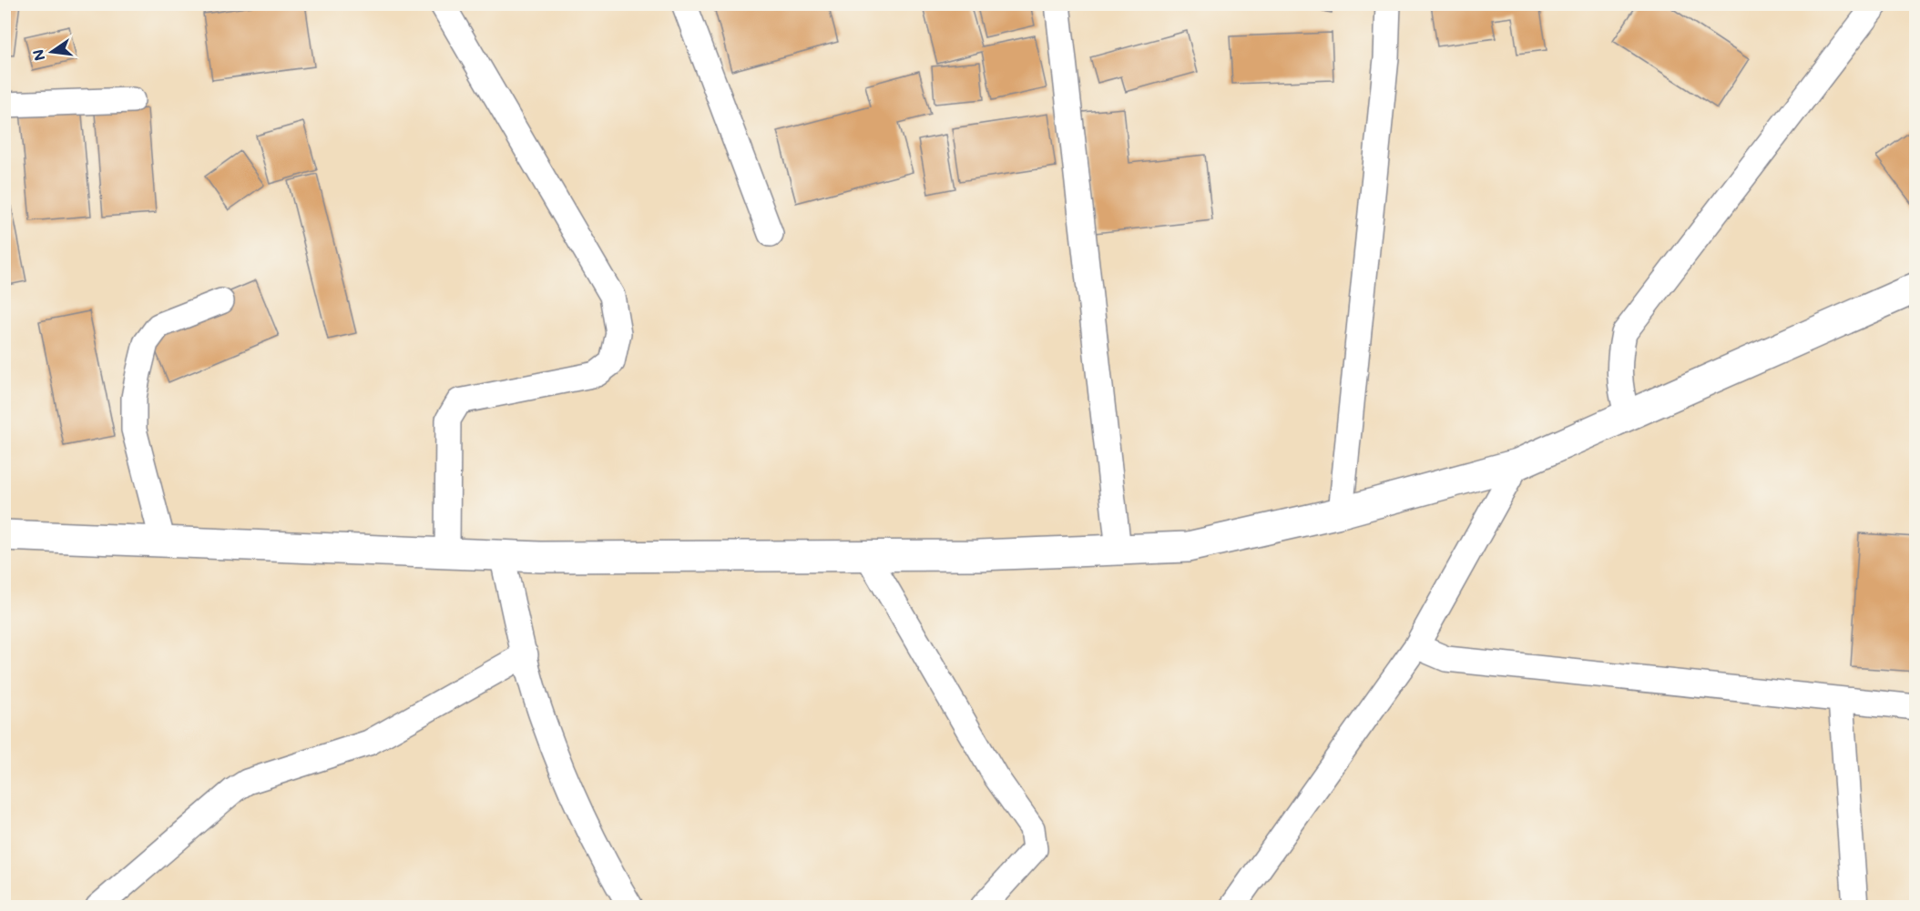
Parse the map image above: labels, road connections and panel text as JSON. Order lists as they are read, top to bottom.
{
  "north": "left"
}
